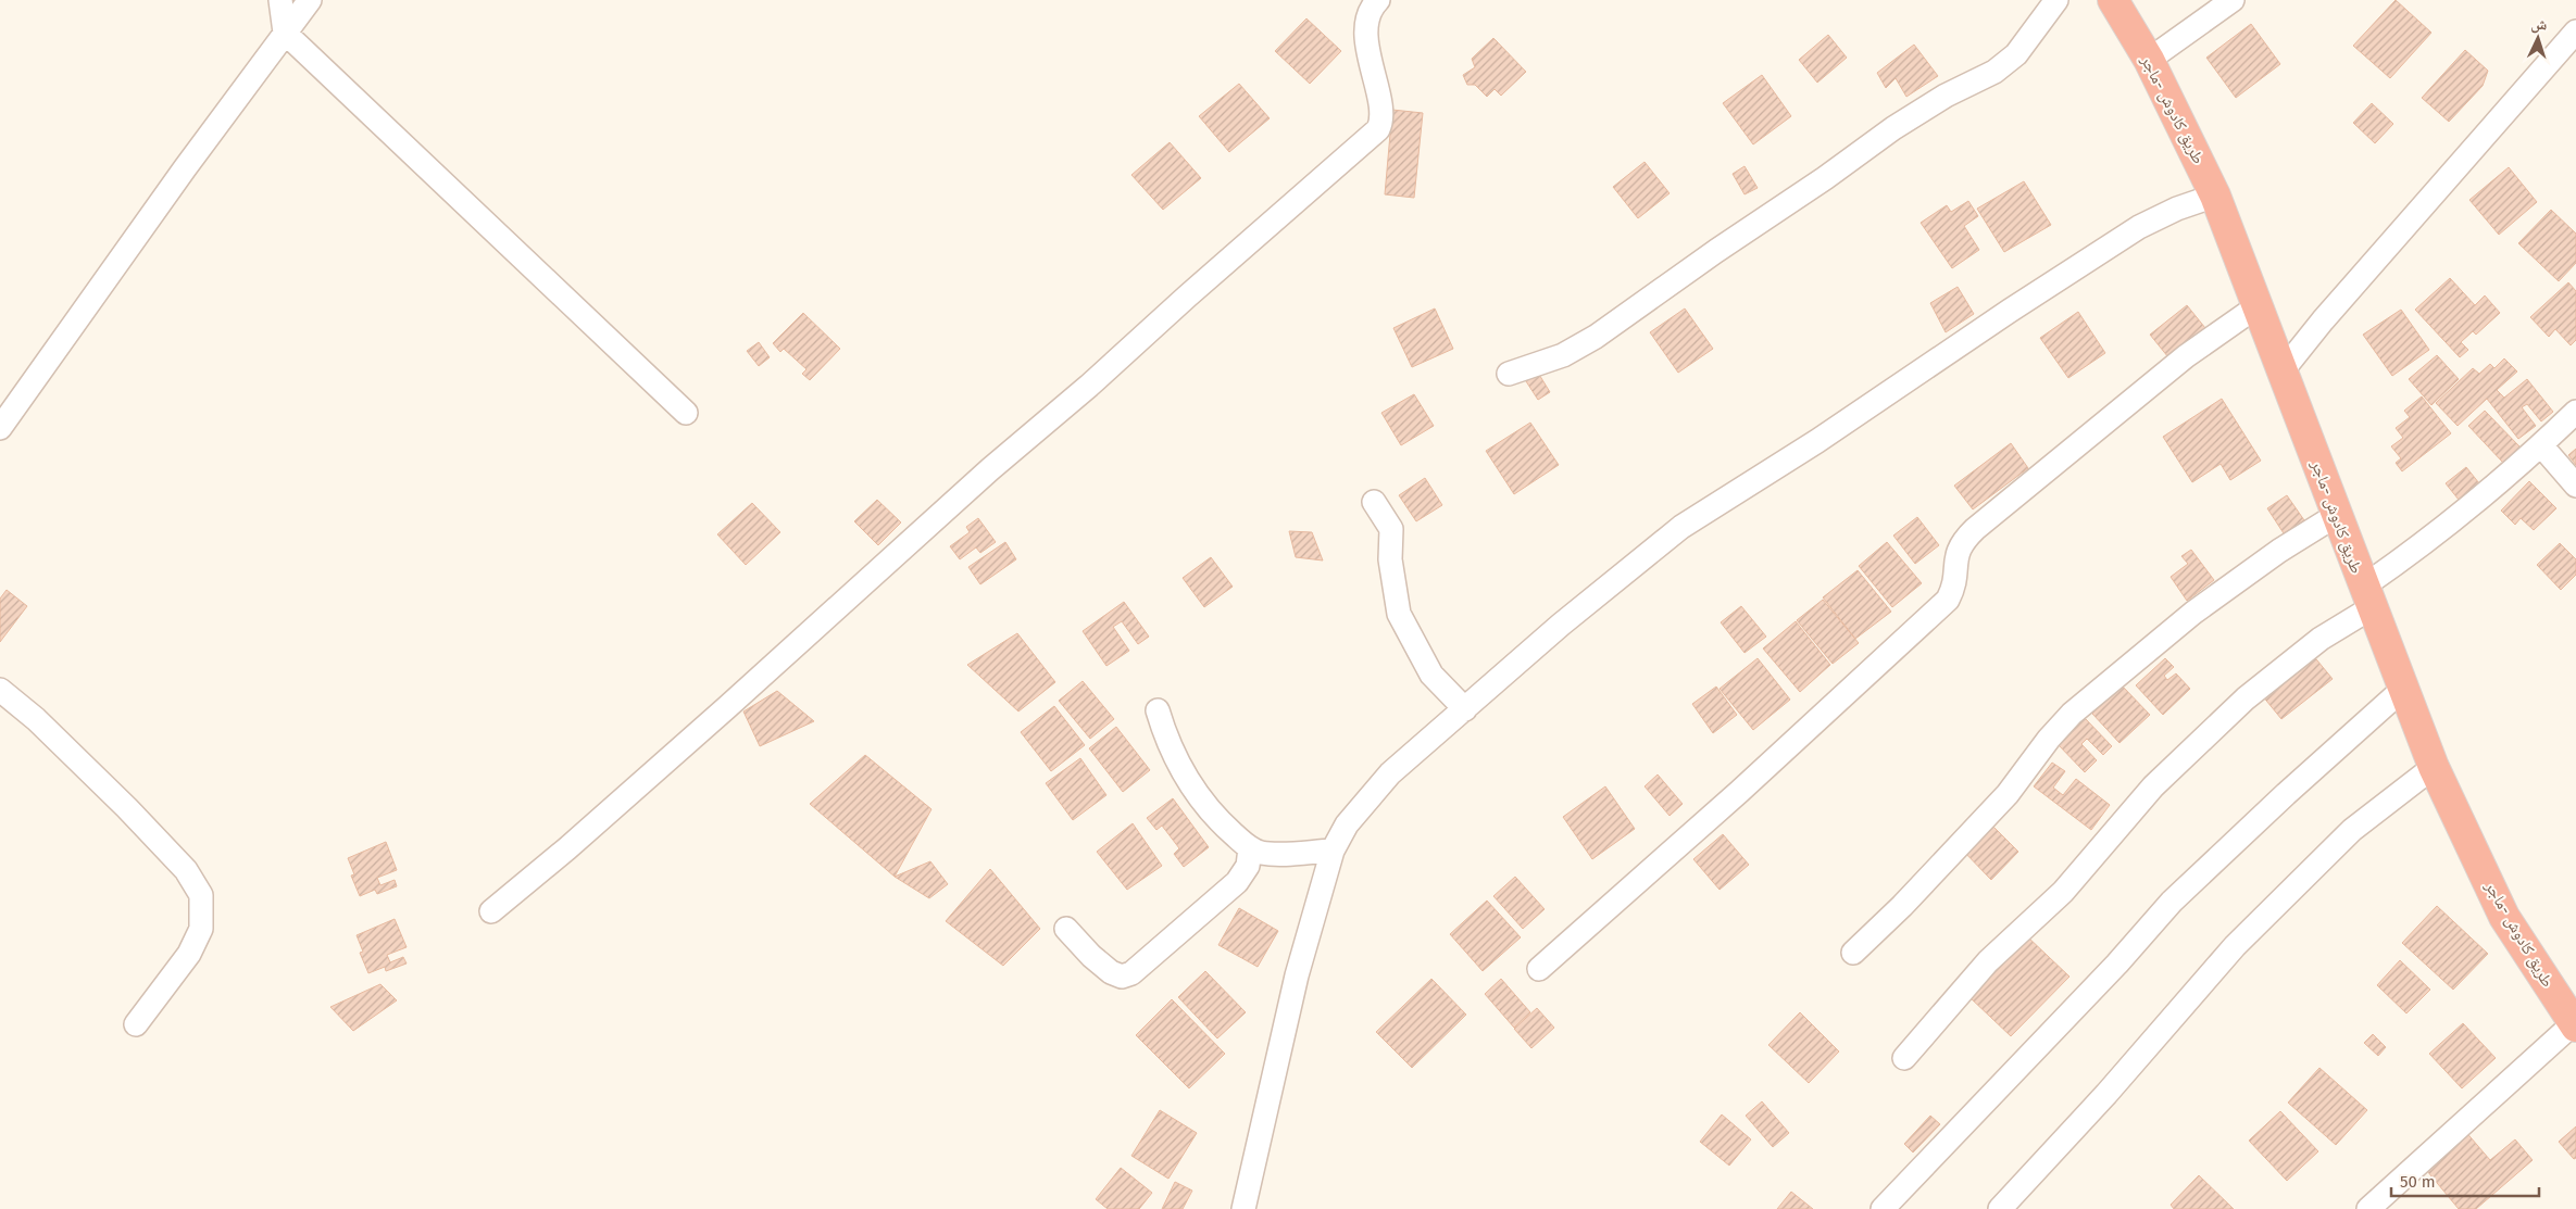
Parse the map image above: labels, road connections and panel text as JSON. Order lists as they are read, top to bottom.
{
  "streets": {
    "highway": ["طريق كادوش -ماجر"]
  },
  "scale_bar": "50 m",
  "north": "top"
}
